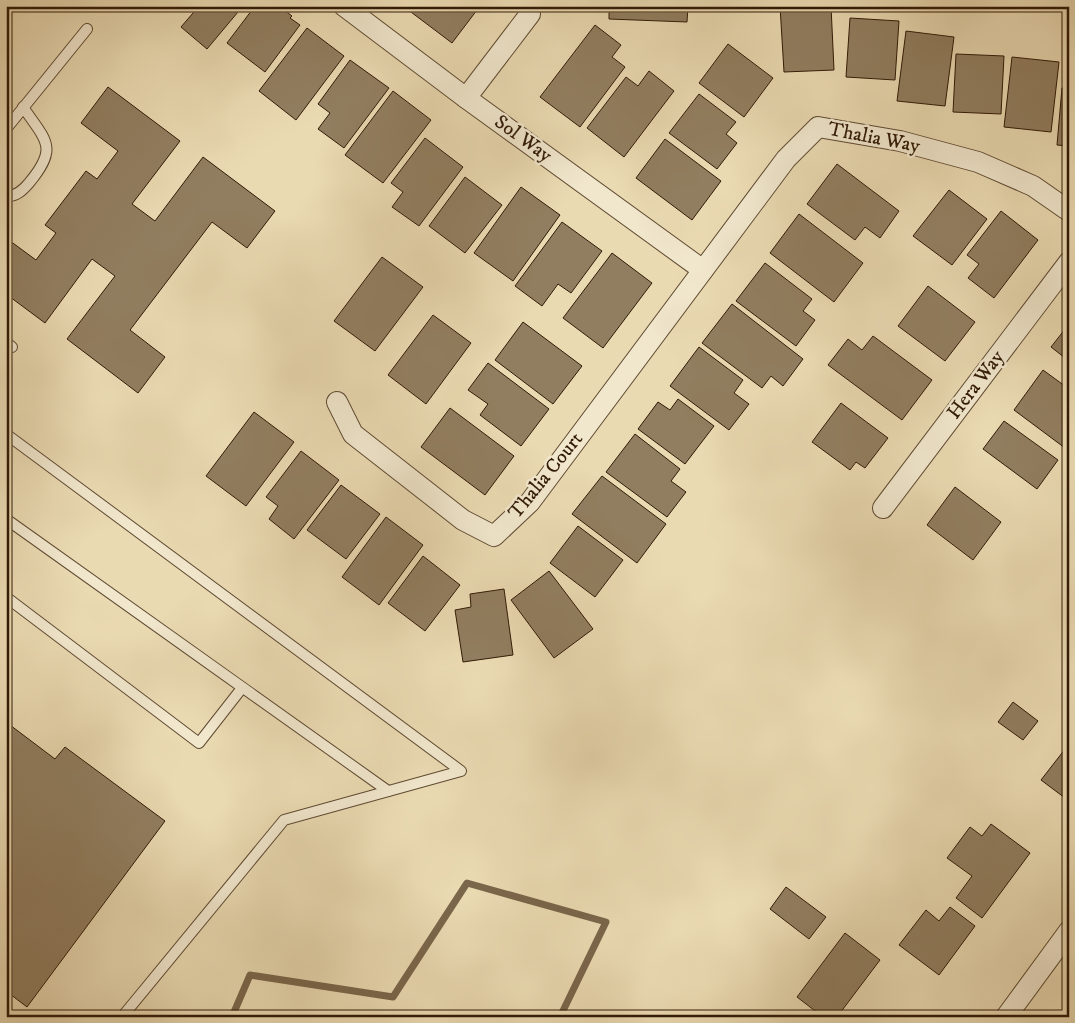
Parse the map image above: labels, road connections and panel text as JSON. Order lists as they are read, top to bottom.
{
  "streets": {
    "street": [
      "Thalia Way",
      "Sol Way",
      "Hera Way",
      "Thalia Court"
    ]
  },
  "crossings": [
    ["Thalia Way", "Sol Way"],
    ["Thalia Way", "Thalia Court"],
    ["Sol Way", "Thalia Court"]
  ]
}
